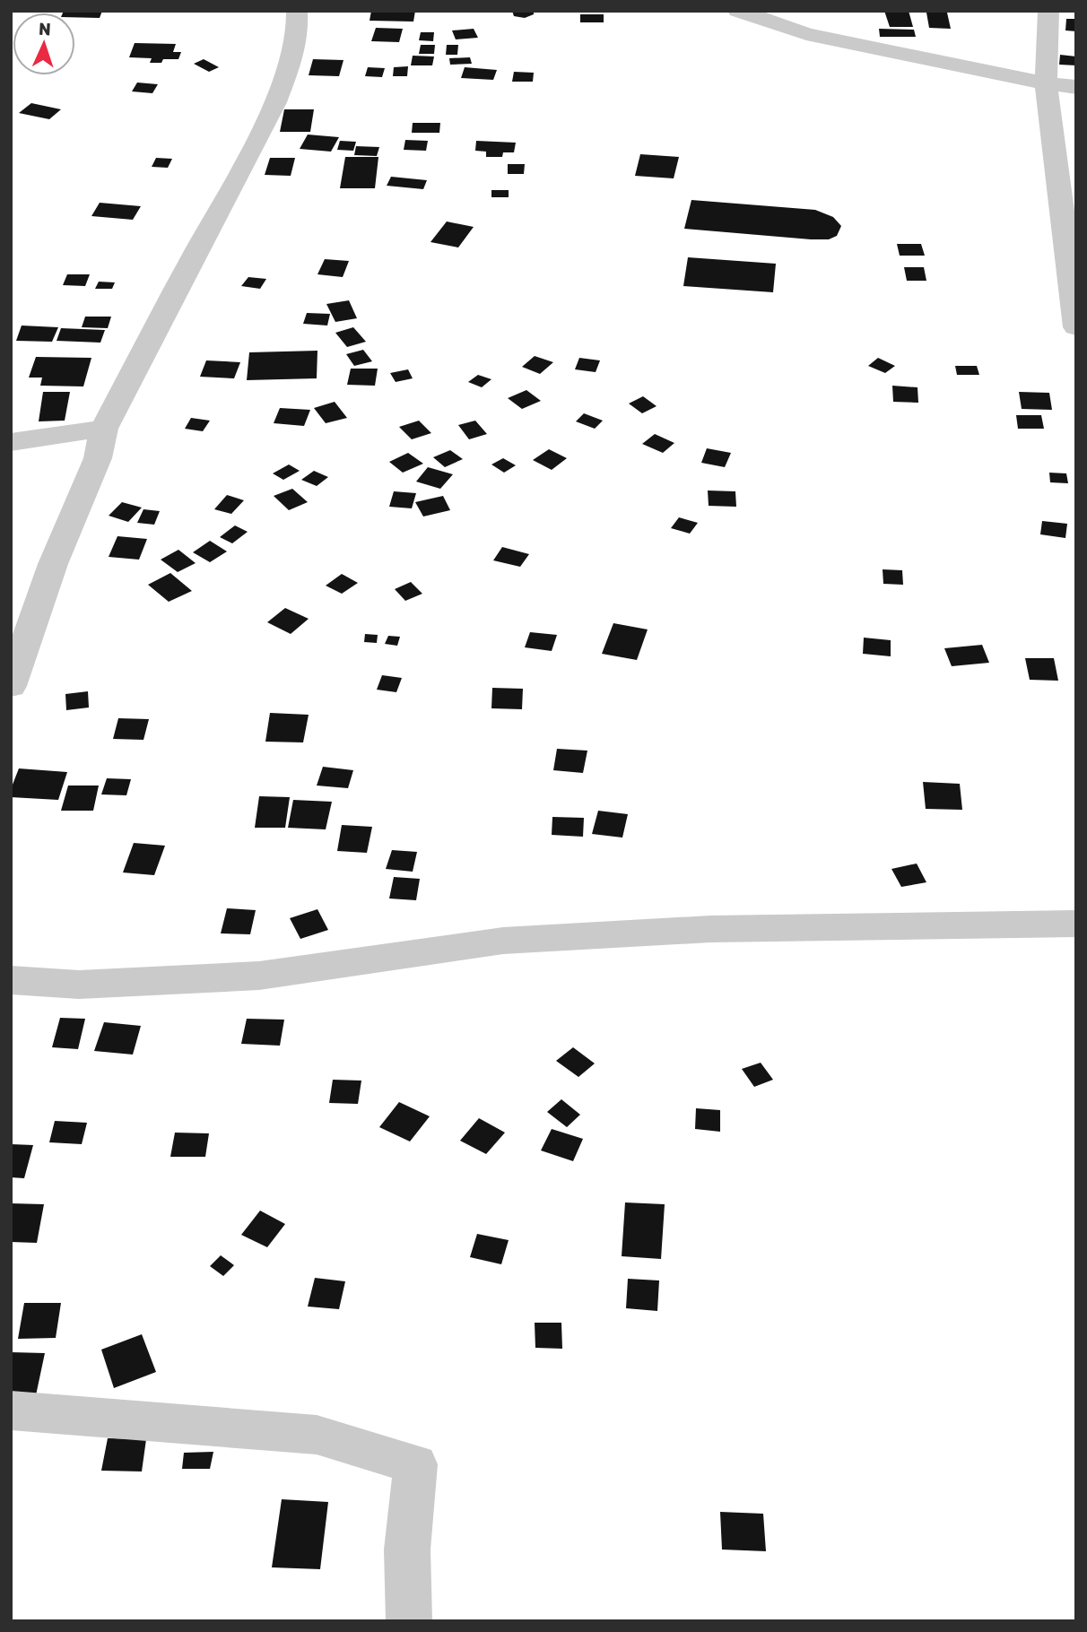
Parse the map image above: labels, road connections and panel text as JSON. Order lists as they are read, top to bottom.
{
  "north": "top"
}
